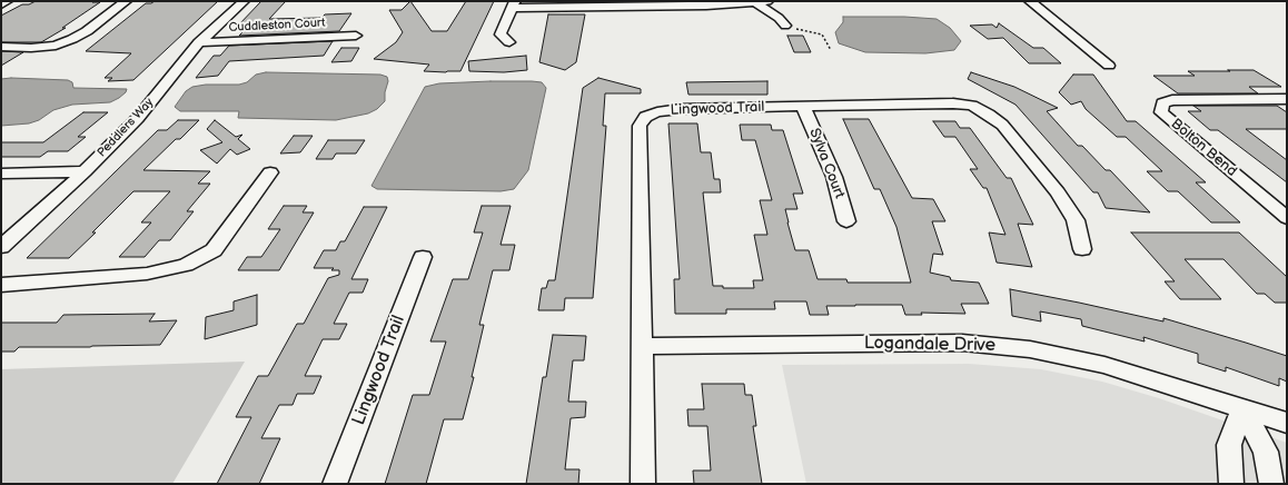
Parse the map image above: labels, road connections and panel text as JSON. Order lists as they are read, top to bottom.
{
  "streets": {
    "street": [
      "Cuddleston Court",
      "Lingwood Trail",
      "Peddlers Way",
      "Bolton Bend",
      "Sylva Court",
      "Logandale Drive"
    ]
  },
  "crossings": [
    ["Cuddleston Court", "Peddlers Way"],
    ["Lingwood Trail", "Sylva Court"],
    ["Lingwood Trail", "Logandale Drive"]
  ]
}
